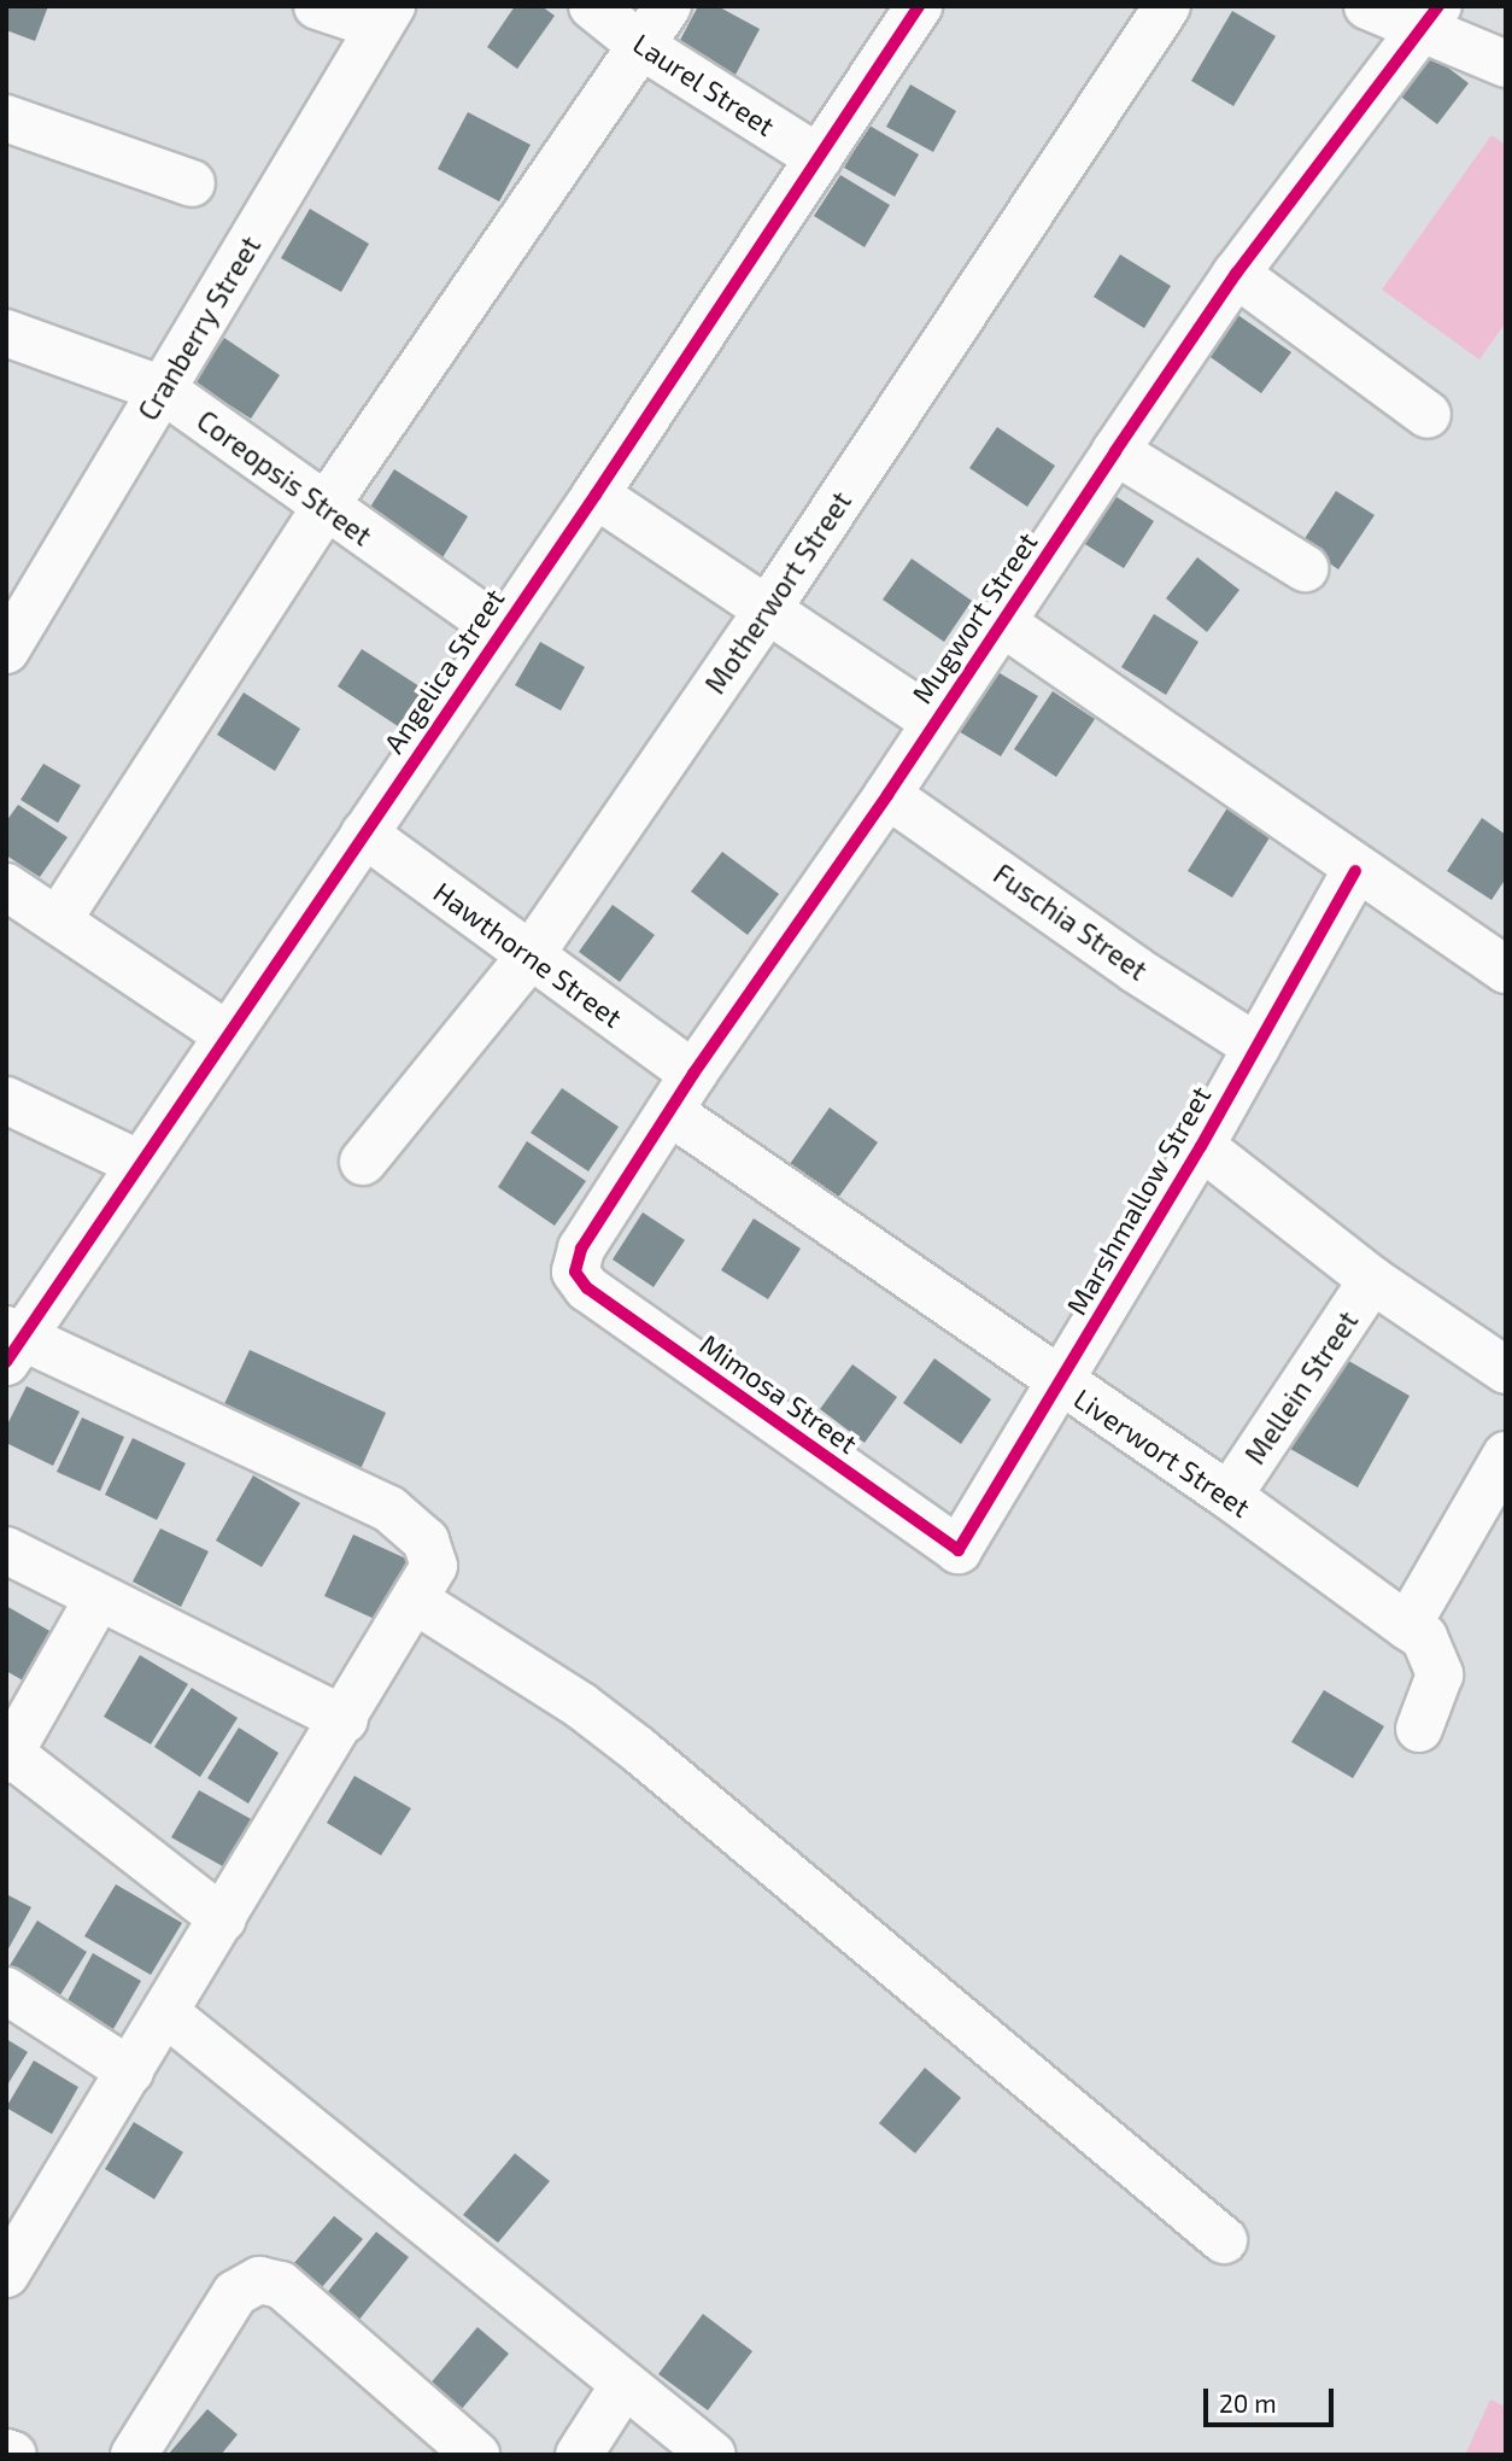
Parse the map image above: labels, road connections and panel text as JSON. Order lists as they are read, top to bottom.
{
  "streets": {
    "street": [
      "Laurel Street",
      "Cranberry Street",
      "Coreopsis Street",
      "Motherwort Street",
      "Mugwort Street",
      "Angelica Street",
      "Fuschia Street",
      "Hawthorne Street",
      "Marshmallow Street",
      "Mellein Street",
      "Mimosa Street",
      "Liverwort Street"
    ]
  },
  "crossings": [
    ["Laurel Street", "Angelica Street"],
    ["Cranberry Street", "Coreopsis Street"],
    ["Coreopsis Street", "Angelica Street"],
    ["Motherwort Street", "Hawthorne Street"],
    ["Mugwort Street", "Fuschia Street"],
    ["Mugwort Street", "Hawthorne Street"],
    ["Mugwort Street", "Mimosa Street"],
    ["Mugwort Street", "Liverwort Street"],
    ["Angelica Street", "Hawthorne Street"],
    ["Fuschia Street", "Marshmallow Street"],
    ["Hawthorne Street", "Liverwort Street"],
    ["Marshmallow Street", "Mimosa Street"],
    ["Marshmallow Street", "Liverwort Street"],
    ["Mellein Street", "Liverwort Street"]
  ],
  "scale_bar": "20 m"
}
